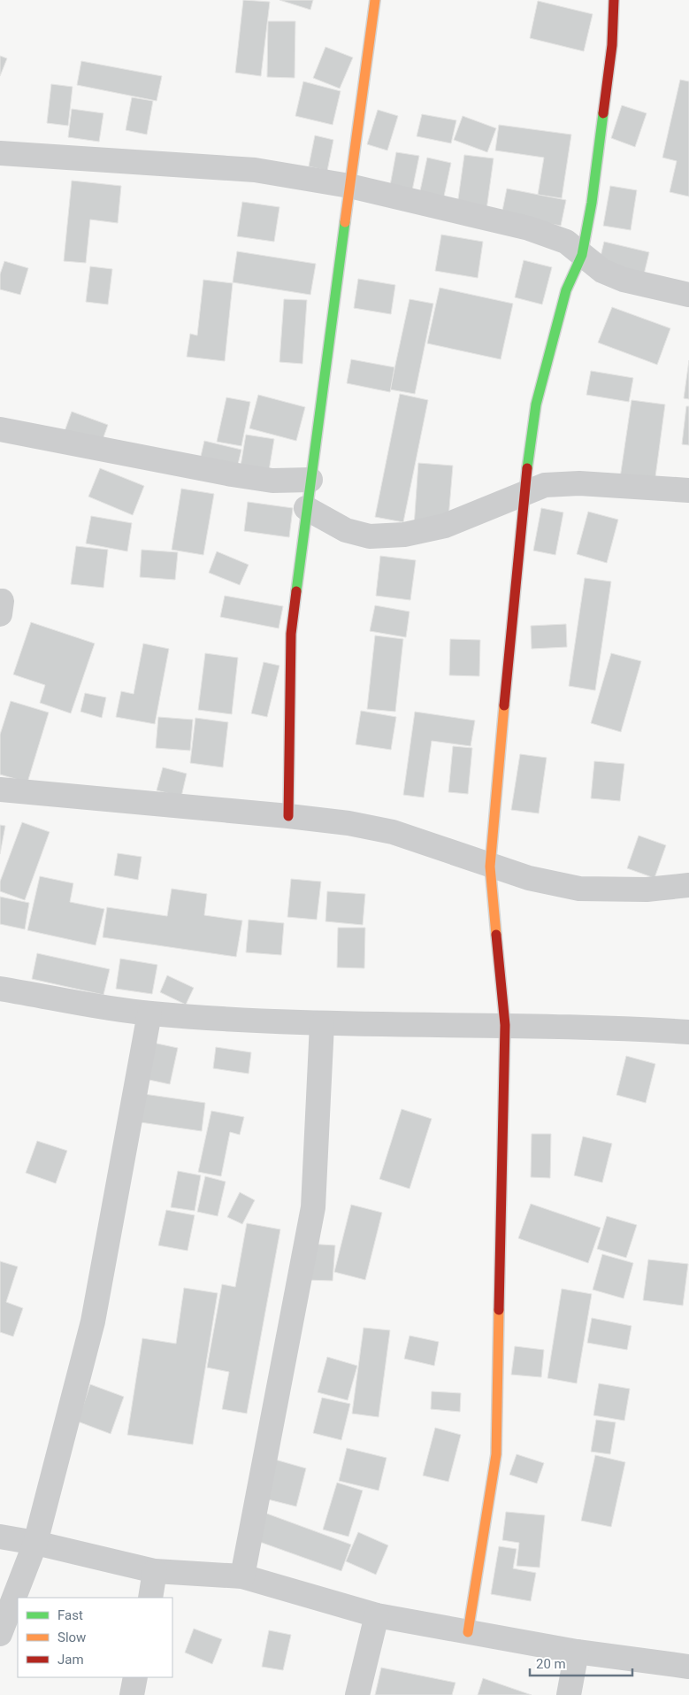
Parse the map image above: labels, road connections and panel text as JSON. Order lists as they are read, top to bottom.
{
  "legend": ["Fast", "Slow", "Jam"],
  "scale_bar": "20 m"
}
